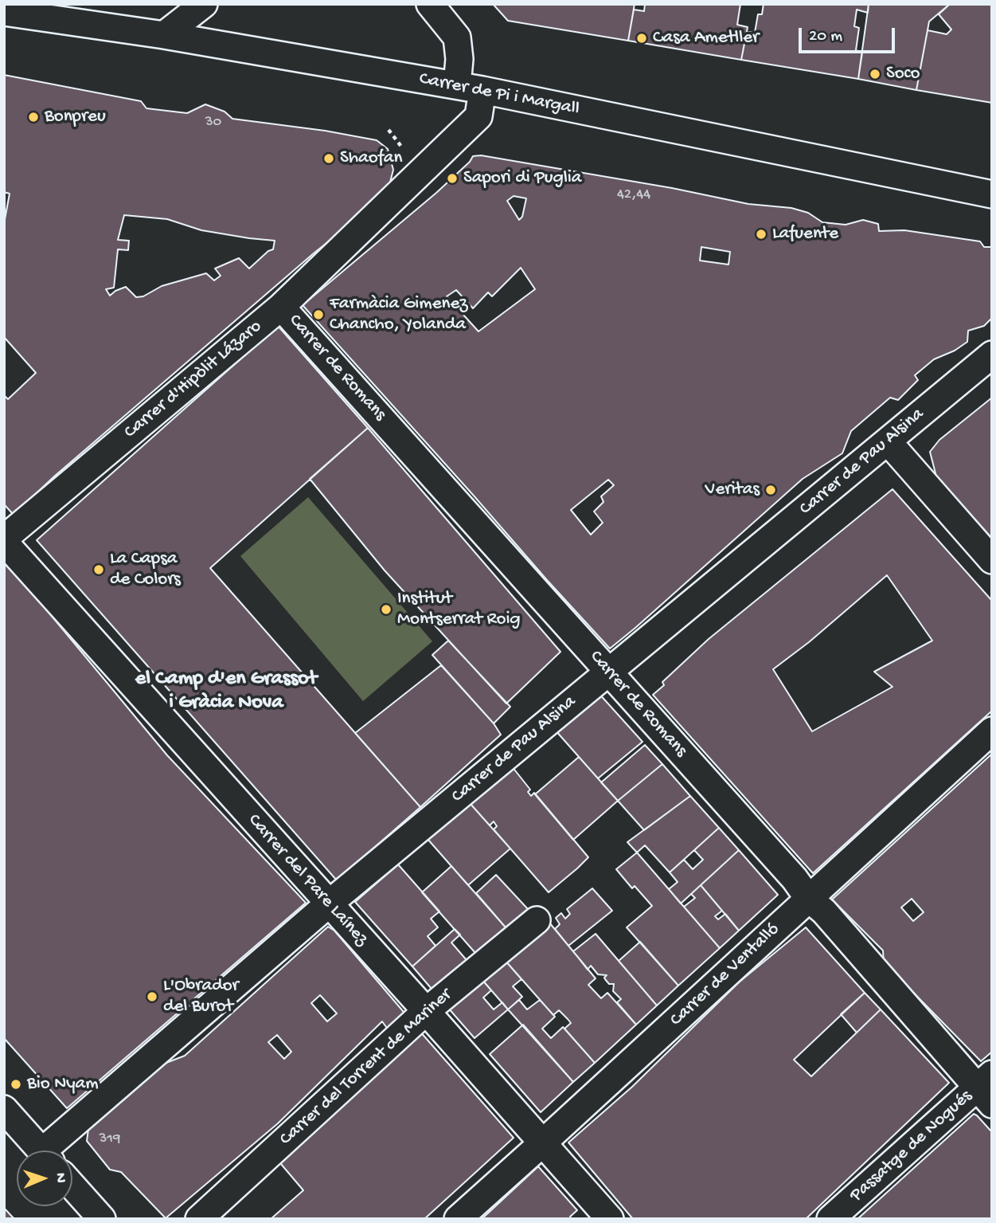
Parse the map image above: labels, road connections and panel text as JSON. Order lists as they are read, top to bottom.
{
  "streets": {
    "street": [
      "Carrer de Pi i Margall",
      "Carrer de Romans",
      "Carrer d'Hipòlit Lázaro",
      "Carrer de Pau Alsina",
      "Carrer del Pare Laínez",
      "Carrer de Ventalló",
      "Carrer del Torrent de Mariner",
      "Passatge de Nogués"
    ]
  },
  "crossings": [
    ["Carrer de Pi i Margall", "Carrer d'Hipòlit Lázaro"],
    ["Carrer de Romans", "Carrer d'Hipòlit Lázaro"],
    ["Carrer de Romans", "Carrer de Pau Alsina"],
    ["Carrer de Romans", "Carrer de Ventalló"],
    ["Carrer de Romans", "Passatge de Nogués"],
    ["Carrer d'Hipòlit Lázaro", "Carrer del Pare Laínez"],
    ["Carrer de Pau Alsina", "Carrer del Pare Laínez"],
    ["Carrer del Pare Laínez", "Carrer de Ventalló"],
    ["Carrer del Pare Laínez", "Carrer del Torrent de Mariner"]
  ],
  "districts": ["el Camp d'en Grassot i Gràcia Nova"],
  "places": [
    "Casa Ametller",
    "Soco",
    "Bonpreu",
    "Shaofan",
    "Sapori di Puglia",
    "Lafuente",
    "Farmàcia Gimenez Chancho, Yolanda",
    "Veritas",
    "La Capsa de Colors",
    "Institut Montserrat Roig",
    "L'Obrador del Burot",
    "Bio Nyam"
  ],
  "house_numbers": ["30", "42,44", "319"],
  "scale_bar": "20 m",
  "north": "right"
}
